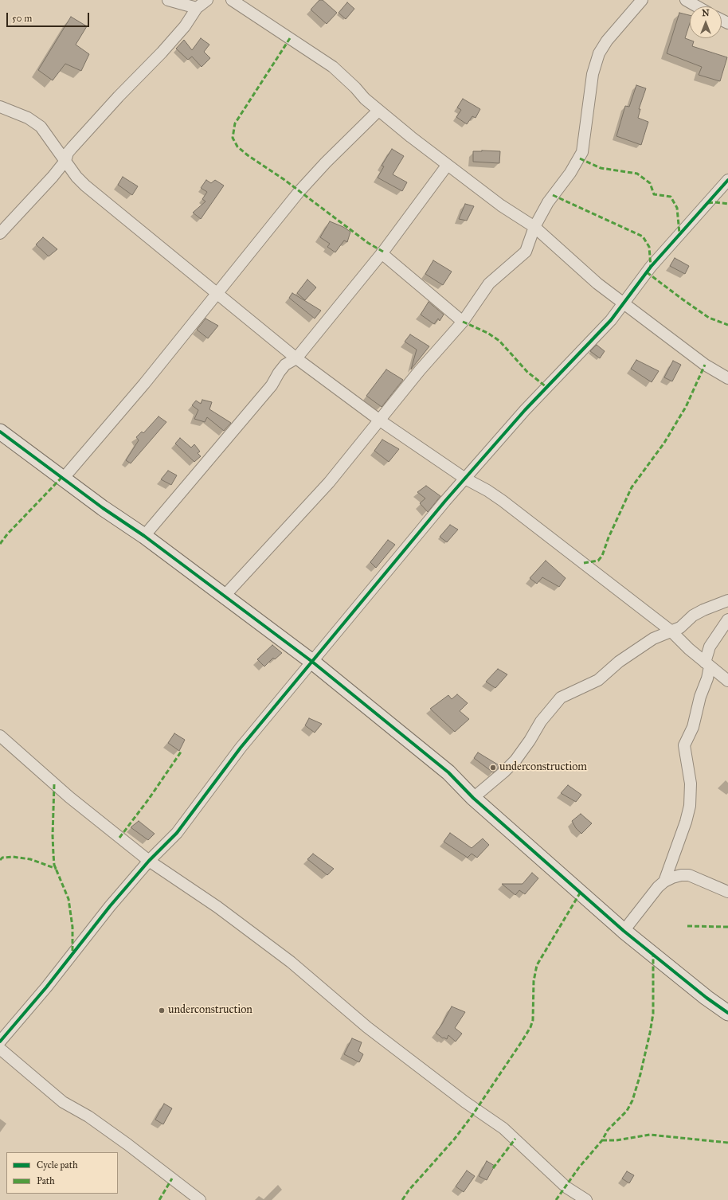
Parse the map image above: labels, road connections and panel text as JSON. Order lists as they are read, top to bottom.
{
  "places": ["underconstructiom", "underconstruction"],
  "legend": ["Cycle path", "Path"],
  "scale_bar": "50 m",
  "north": "top"
}
